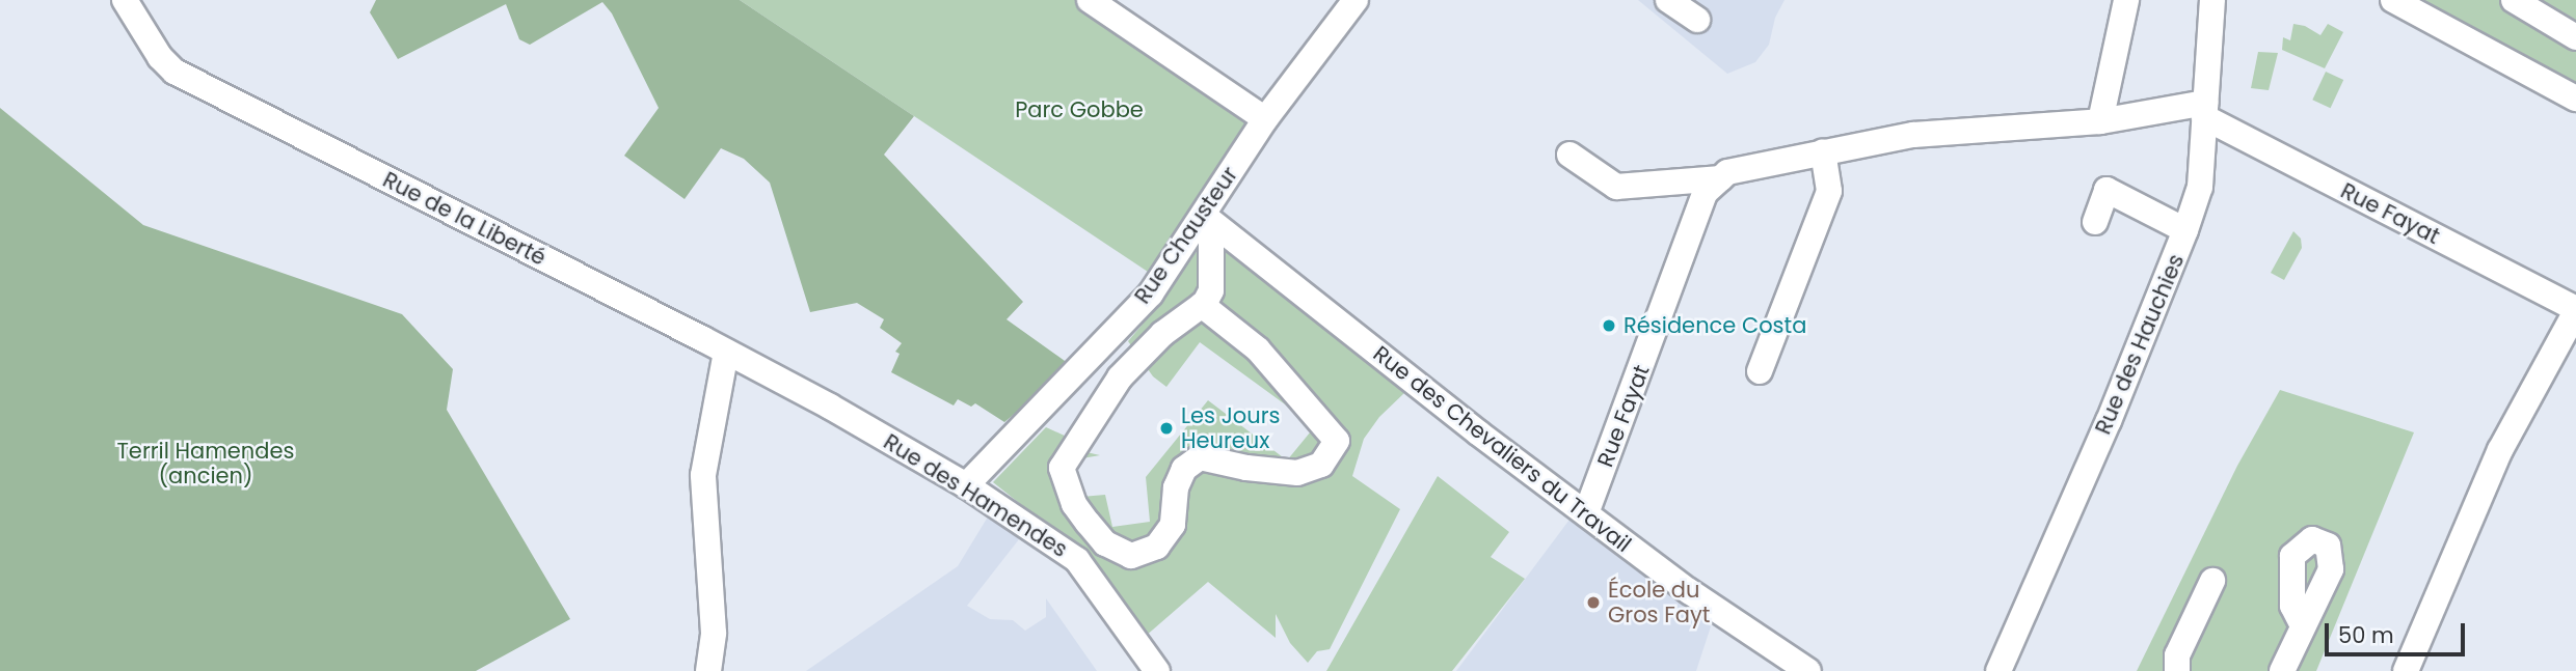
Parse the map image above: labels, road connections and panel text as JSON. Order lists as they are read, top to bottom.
{
  "streets": {
    "street": [
      "Rue Fayat",
      "Rue de la Liberté",
      "Rue Chausteur",
      "Rue des Hauchies",
      "Rue des Chevaliers du Travail",
      "Rue des Hamendes"
    ]
  },
  "crossings": [
    ["Rue Fayat", "Rue des Hauchies"],
    ["Rue Fayat", "Rue des Chevaliers du Travail"],
    ["Rue de la Liberté", "Rue des Hamendes"],
    ["Rue Chausteur", "Rue des Chevaliers du Travail"],
    ["Rue Chausteur", "Rue des Hamendes"]
  ],
  "parks": ["Parc Gobbe", "Terril Hamendes (ancien)"],
  "places": ["Résidence Costa", "Les Jours Heureux", "École du Gros Fayt"],
  "scale_bar": "50 m"
}
